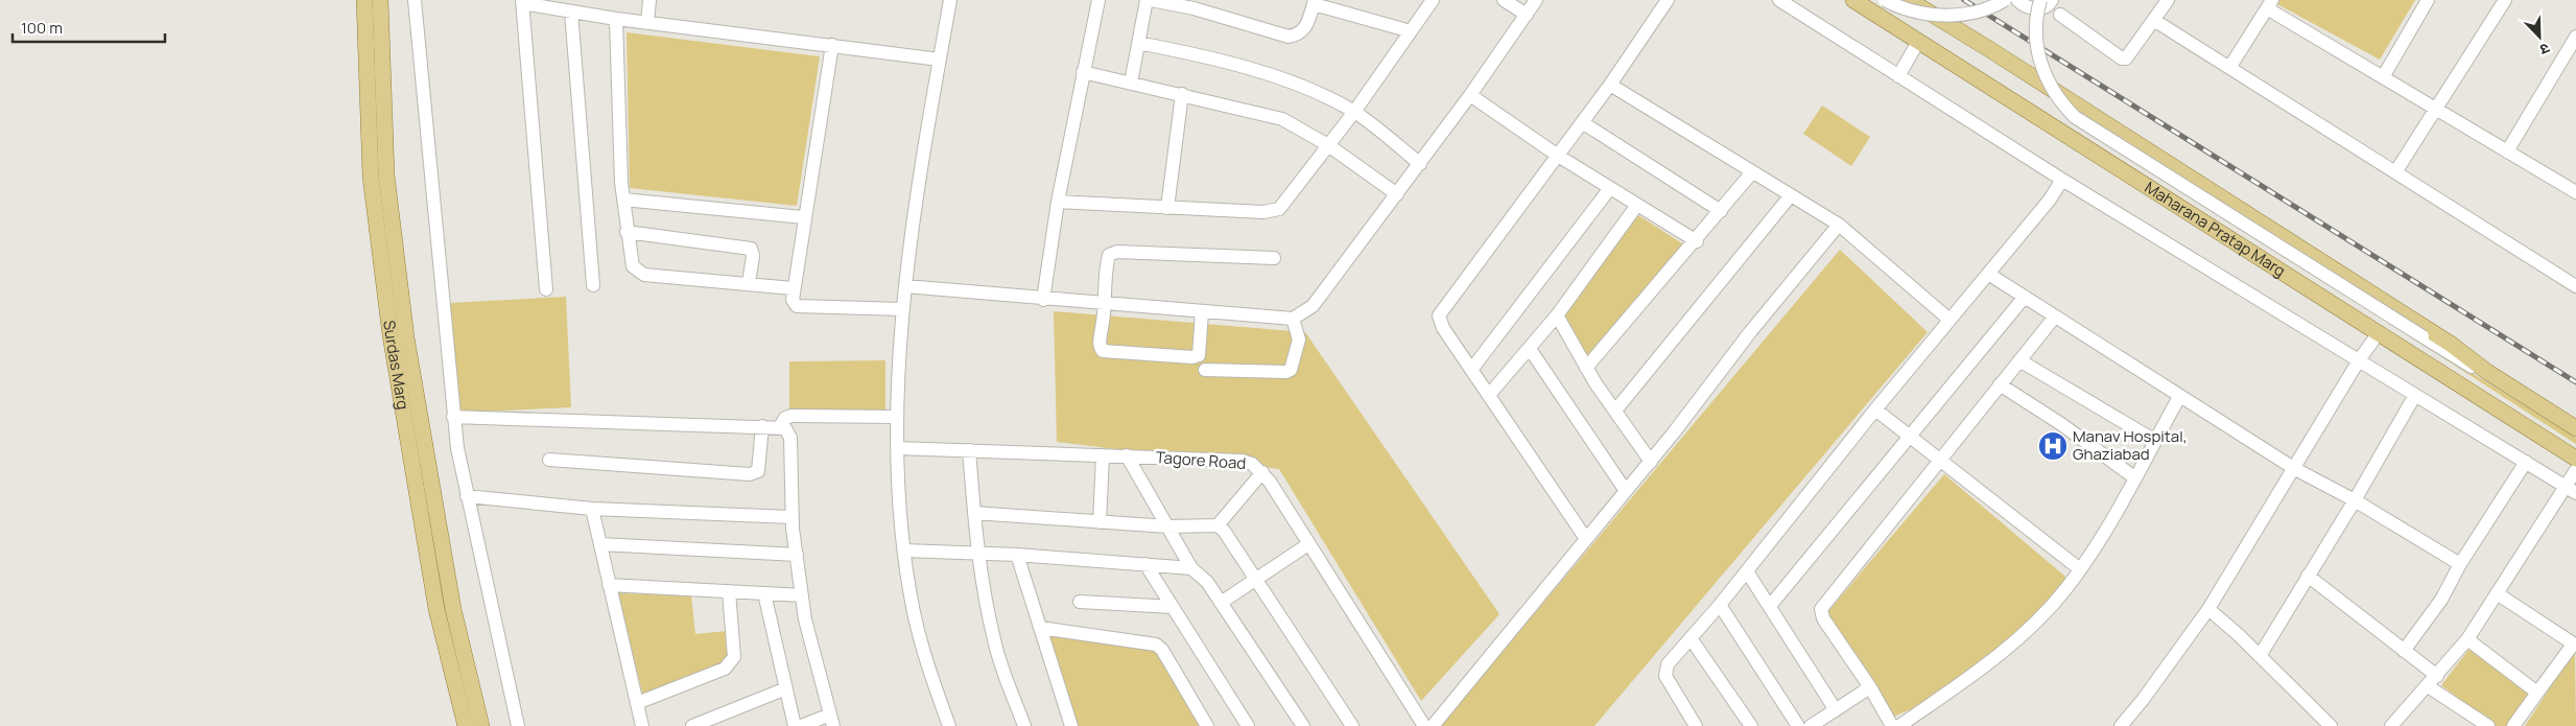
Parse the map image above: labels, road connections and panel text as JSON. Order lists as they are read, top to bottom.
{
  "streets": {
    "main road": ["Maharana Pratap Marg", "Surdas Marg"],
    "street": ["Tagore Road"]
  },
  "places": {
    "hospital": ["Manav Hospital, Ghaziabad"]
  },
  "scale_bar": "100 m",
  "north": "bottom right"
}
